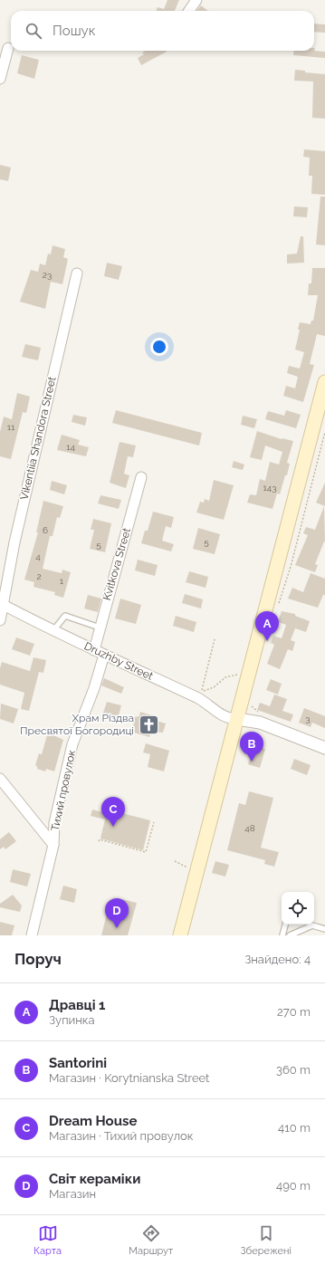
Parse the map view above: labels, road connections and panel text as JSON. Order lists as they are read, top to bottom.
{
  "streets": {
    "street": [
      "Vikentiia Shandora Street",
      "Kvitkova Street",
      "Druzhby Street",
      "Тихий провулок"
    ]
  },
  "crossings": [
    ["Vikentiia Shandora Street", "Druzhby Street"],
    ["Kvitkova Street", "Druzhby Street"],
    ["Druzhby Street", "Тихий провулок"]
  ],
  "places": {
    "church": ["Храм Різдва Пресвятої Богородиці"]
  },
  "house_numbers": [
    "23",
    "11",
    "14",
    "143",
    "6",
    "5",
    "5",
    "4",
    "2",
    "1",
    "3",
    "48"
  ],
  "page": {
    "search": "Пошук",
    "pins": [
      "A",
      "B",
      "C",
      "D"
    ],
    "heading": ["Поруч", "Знайдено: 4"],
    "list": [
      {
        "mark": "A",
        "name": "Дравці 1",
        "note": "Зупинка",
        "value": "270 m"
      },
      {
        "mark": "B",
        "name": "Santorini",
        "note": "Магазин · Korytnianska Street",
        "value": "360 m"
      },
      {
        "mark": "C",
        "name": "Dream House",
        "note": "Магазин · Тихий провулок",
        "value": "410 m"
      },
      {
        "mark": "D",
        "name": "Світ кераміки",
        "note": "Магазин",
        "value": "490 m"
      }
    ],
    "nav": ["Карта", "Маршрут", "Збережені"]
  }
}
